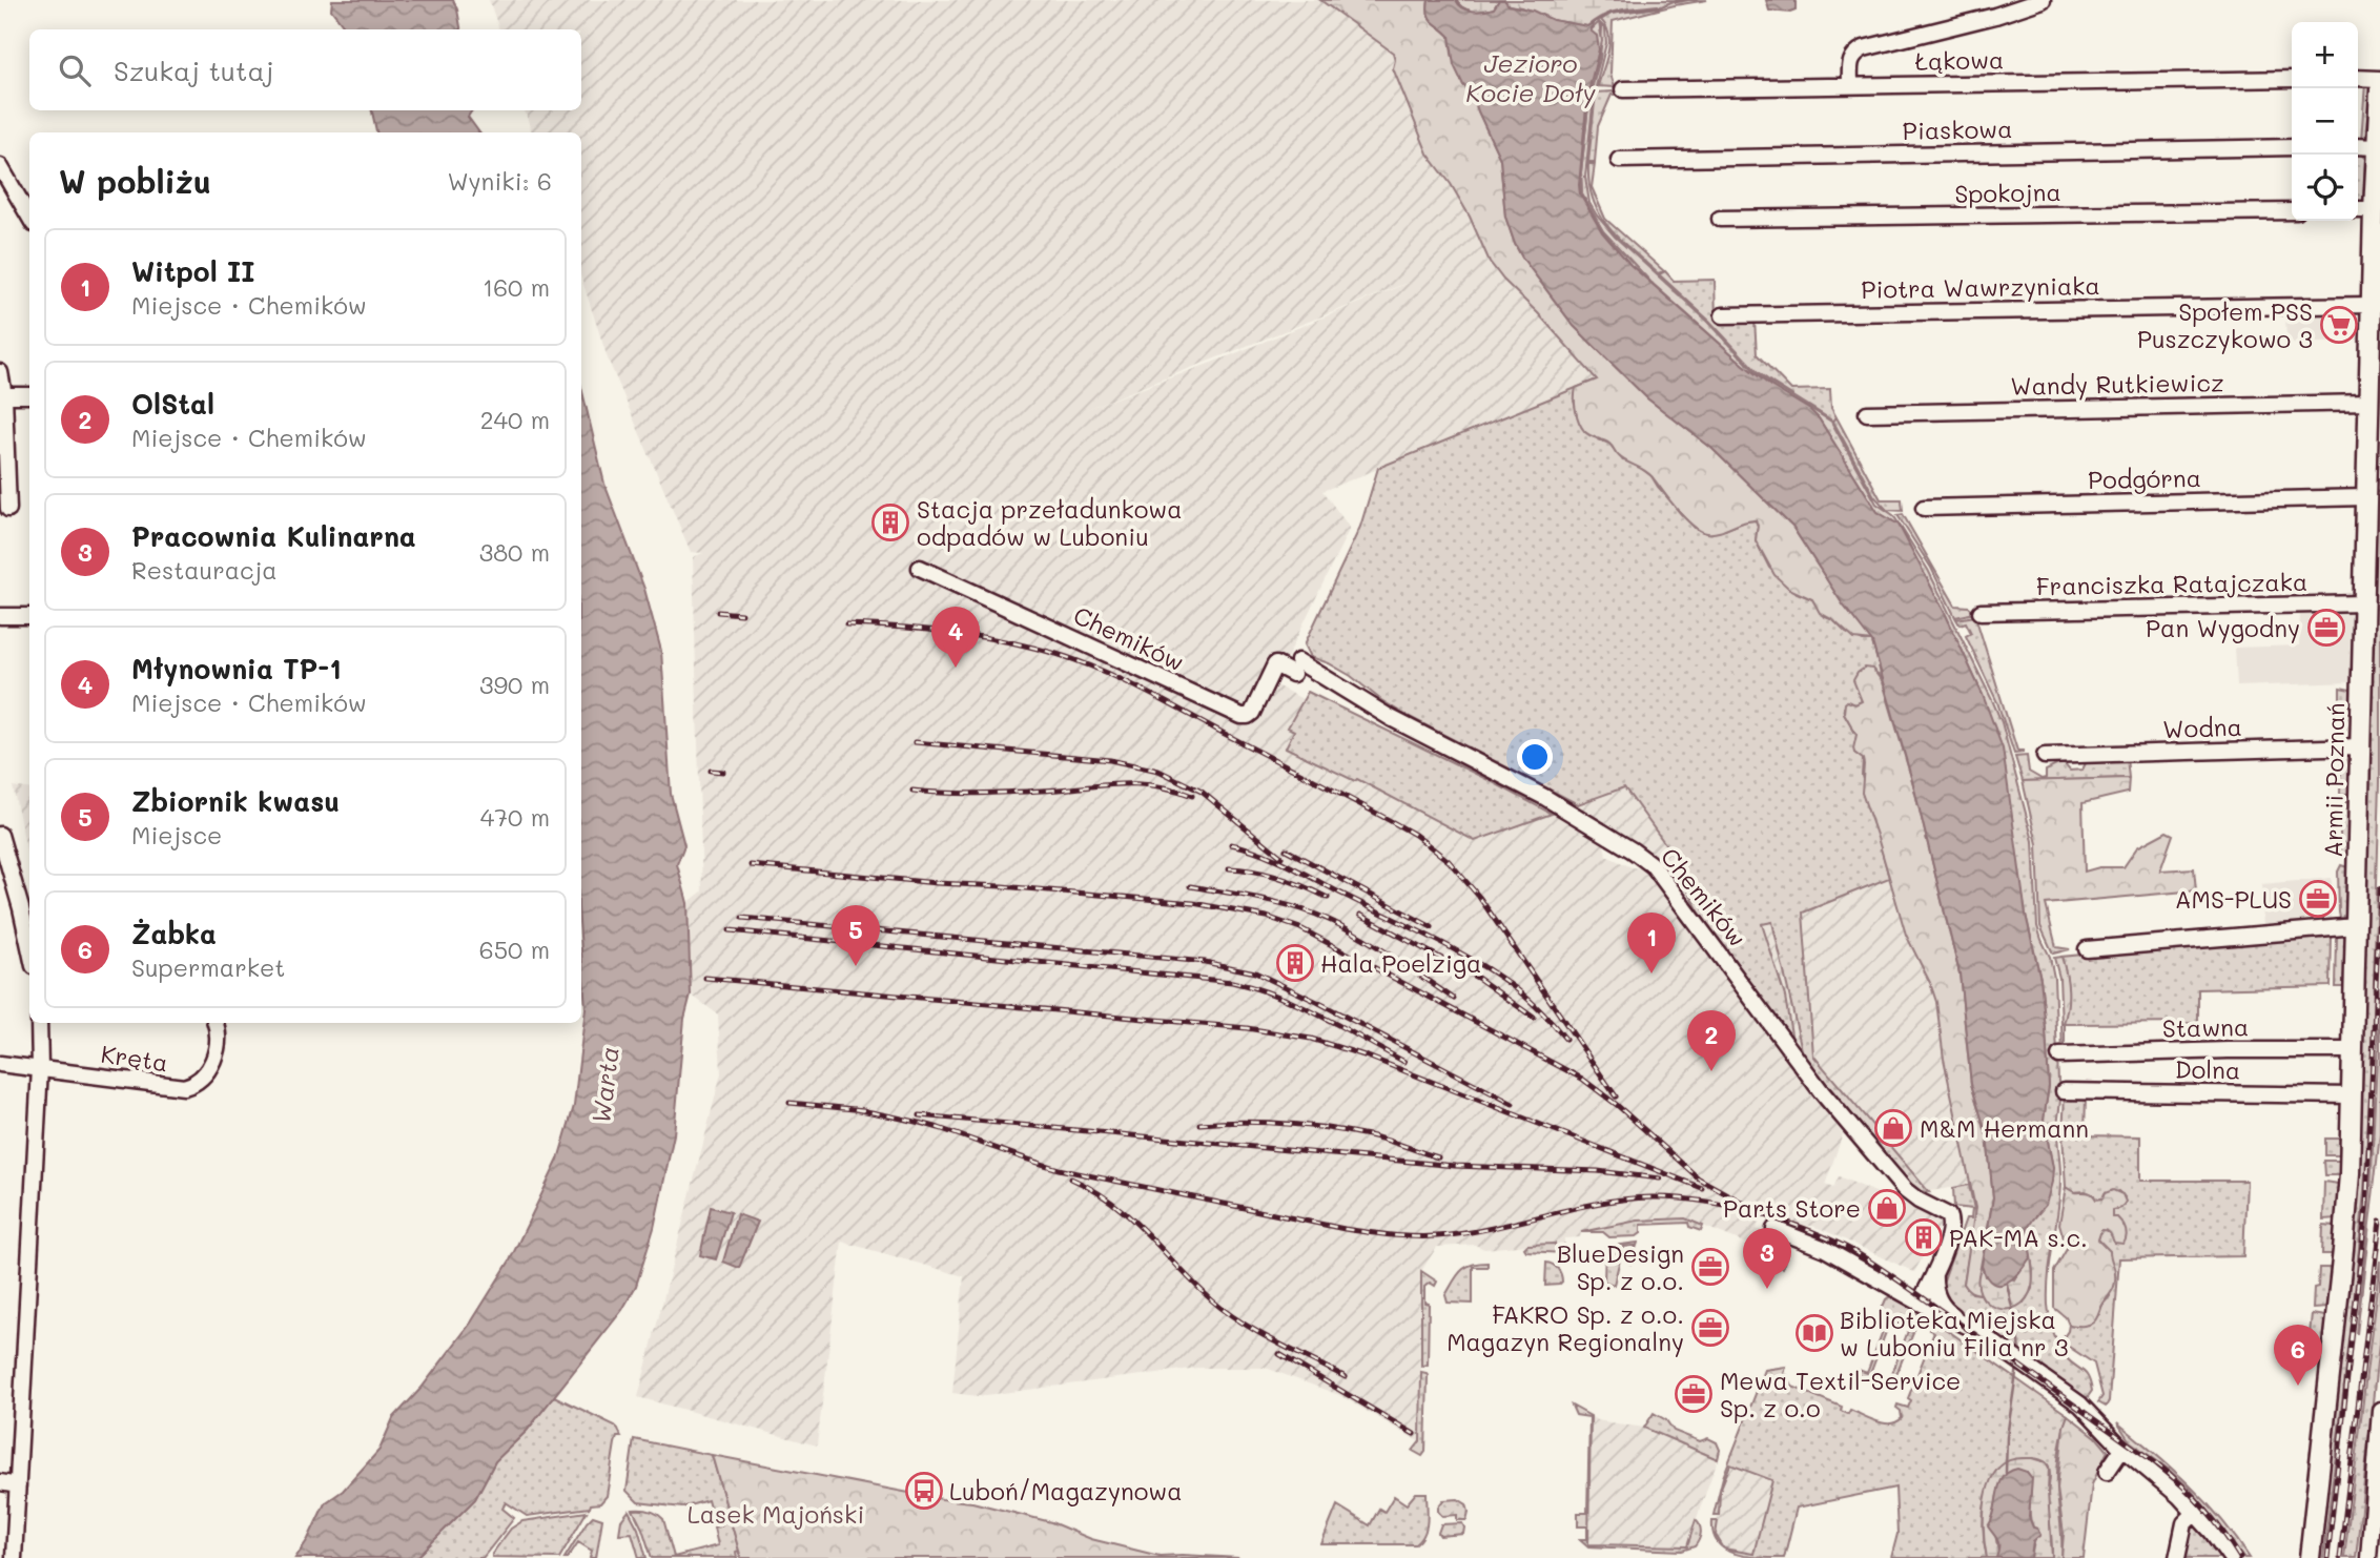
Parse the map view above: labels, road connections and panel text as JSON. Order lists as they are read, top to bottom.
{
  "streets": {
    "main road": ["Armii Poznań"],
    "street": [
      "Łąkowa",
      "Piaskowa",
      "Spokojna",
      "Piotra Wawrzyniaka",
      "Wandy Rutkiewicz",
      "Podgórna",
      "Franciszka Ratajczaka",
      "Chemików",
      "Wodna",
      "Stawna",
      "Kręta",
      "Dolna"
    ]
  },
  "crossings": [
    ["Piotra Wawrzyniaka", "Armii Poznań"],
    ["Wandy Rutkiewicz", "Armii Poznań"],
    ["Podgórna", "Armii Poznań"],
    ["Franciszka Ratajczaka", "Armii Poznań"],
    ["Wodna", "Armii Poznań"],
    ["Armii Poznań", "Stawna"],
    ["Armii Poznań", "Dolna"]
  ],
  "water": ["Jezioro Kocie Doły", "Warta"],
  "parks": ["Lasek Majoński"],
  "places": {
    "supermarket": ["Społem PSS Puszczykowo 3"],
    "building": ["Stacja przeładunkowa odpadów w Luboniu", "Hala Poelziga", "PAK-MA s.c."],
    "office": [
      "Pan Wygodny",
      "AMS-PLUS",
      "BlueDesign Sp. z o.o.",
      "FAKRO Sp. z o.o. Magazyn Regionalny",
      "Mewa Textil-Service Sp. z o.o"
    ],
    "shop": ["M&M Hermann", "Parts Store"],
    "library": ["Biblioteka Miejska w Luboniu Filia nr 3"],
    "bus stop": ["Luboń/Magazynowa"]
  },
  "page": {
    "map_buttons": ["+", "−"],
    "search": "Szukaj tutaj",
    "heading": ["W pobliżu", "Wyniki: 6"],
    "list": [
      {
        "mark": "1",
        "name": "Witpol II",
        "note": "Miejsce · Chemików",
        "value": "160 m"
      },
      {
        "mark": "2",
        "name": "OlStal",
        "note": "Miejsce · Chemików",
        "value": "240 m"
      },
      {
        "mark": "3",
        "name": "Pracownia Kulinarna",
        "note": "Restauracja",
        "value": "380 m"
      },
      {
        "mark": "4",
        "name": "Młynownia TP-1",
        "note": "Miejsce · Chemików",
        "value": "390 m"
      },
      {
        "mark": "5",
        "name": "Zbiornik kwasu",
        "note": "Miejsce",
        "value": "470 m"
      },
      {
        "mark": "6",
        "name": "Żabka",
        "note": "Supermarket",
        "value": "650 m"
      }
    ],
    "pins": [
      "4",
      "5",
      "1",
      "2",
      "3",
      "6"
    ]
  }
}
